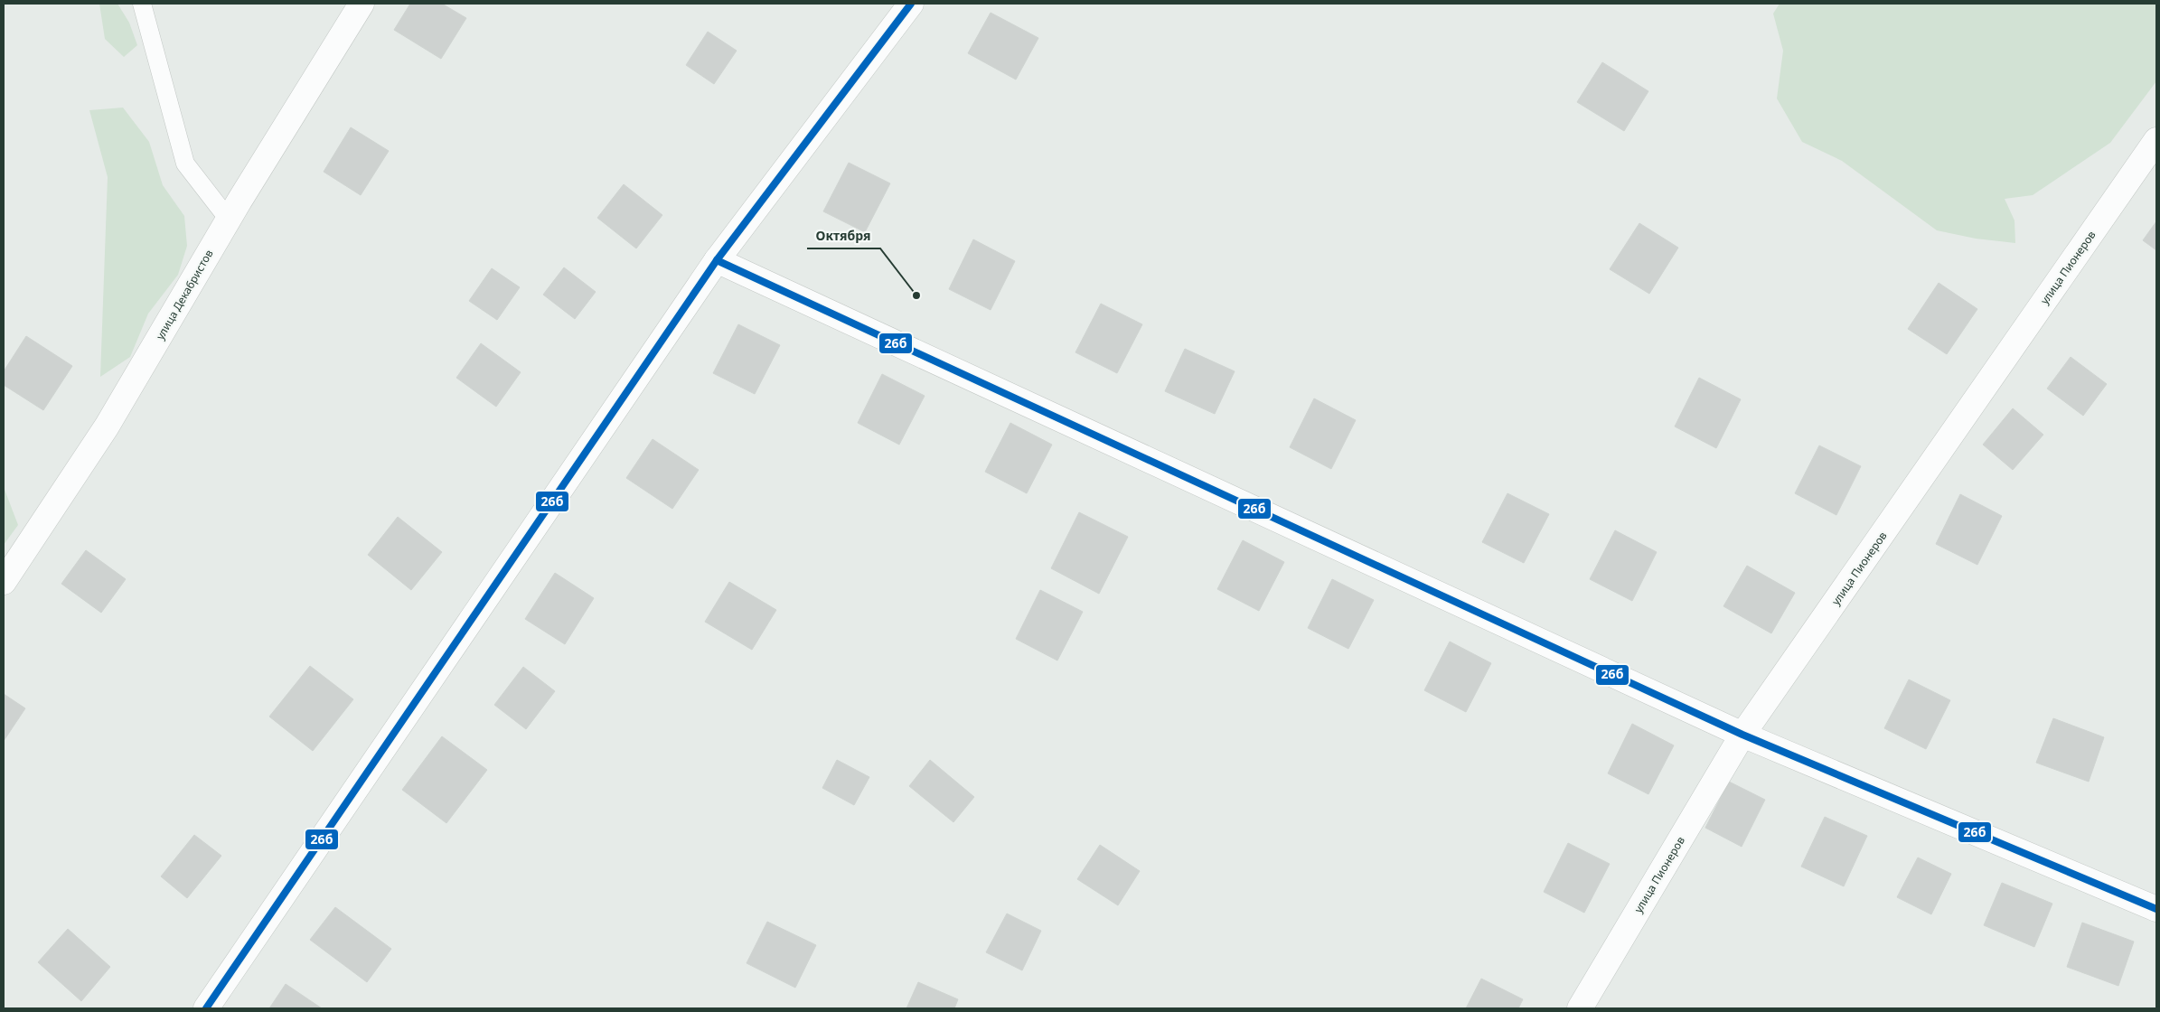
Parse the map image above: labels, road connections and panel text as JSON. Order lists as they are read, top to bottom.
{
  "streets": {
    "street": ["улица Пионеров", "улица Декабристов"]
  },
  "places": ["Октября"],
  "lines": ["transit line 26б"]
}
